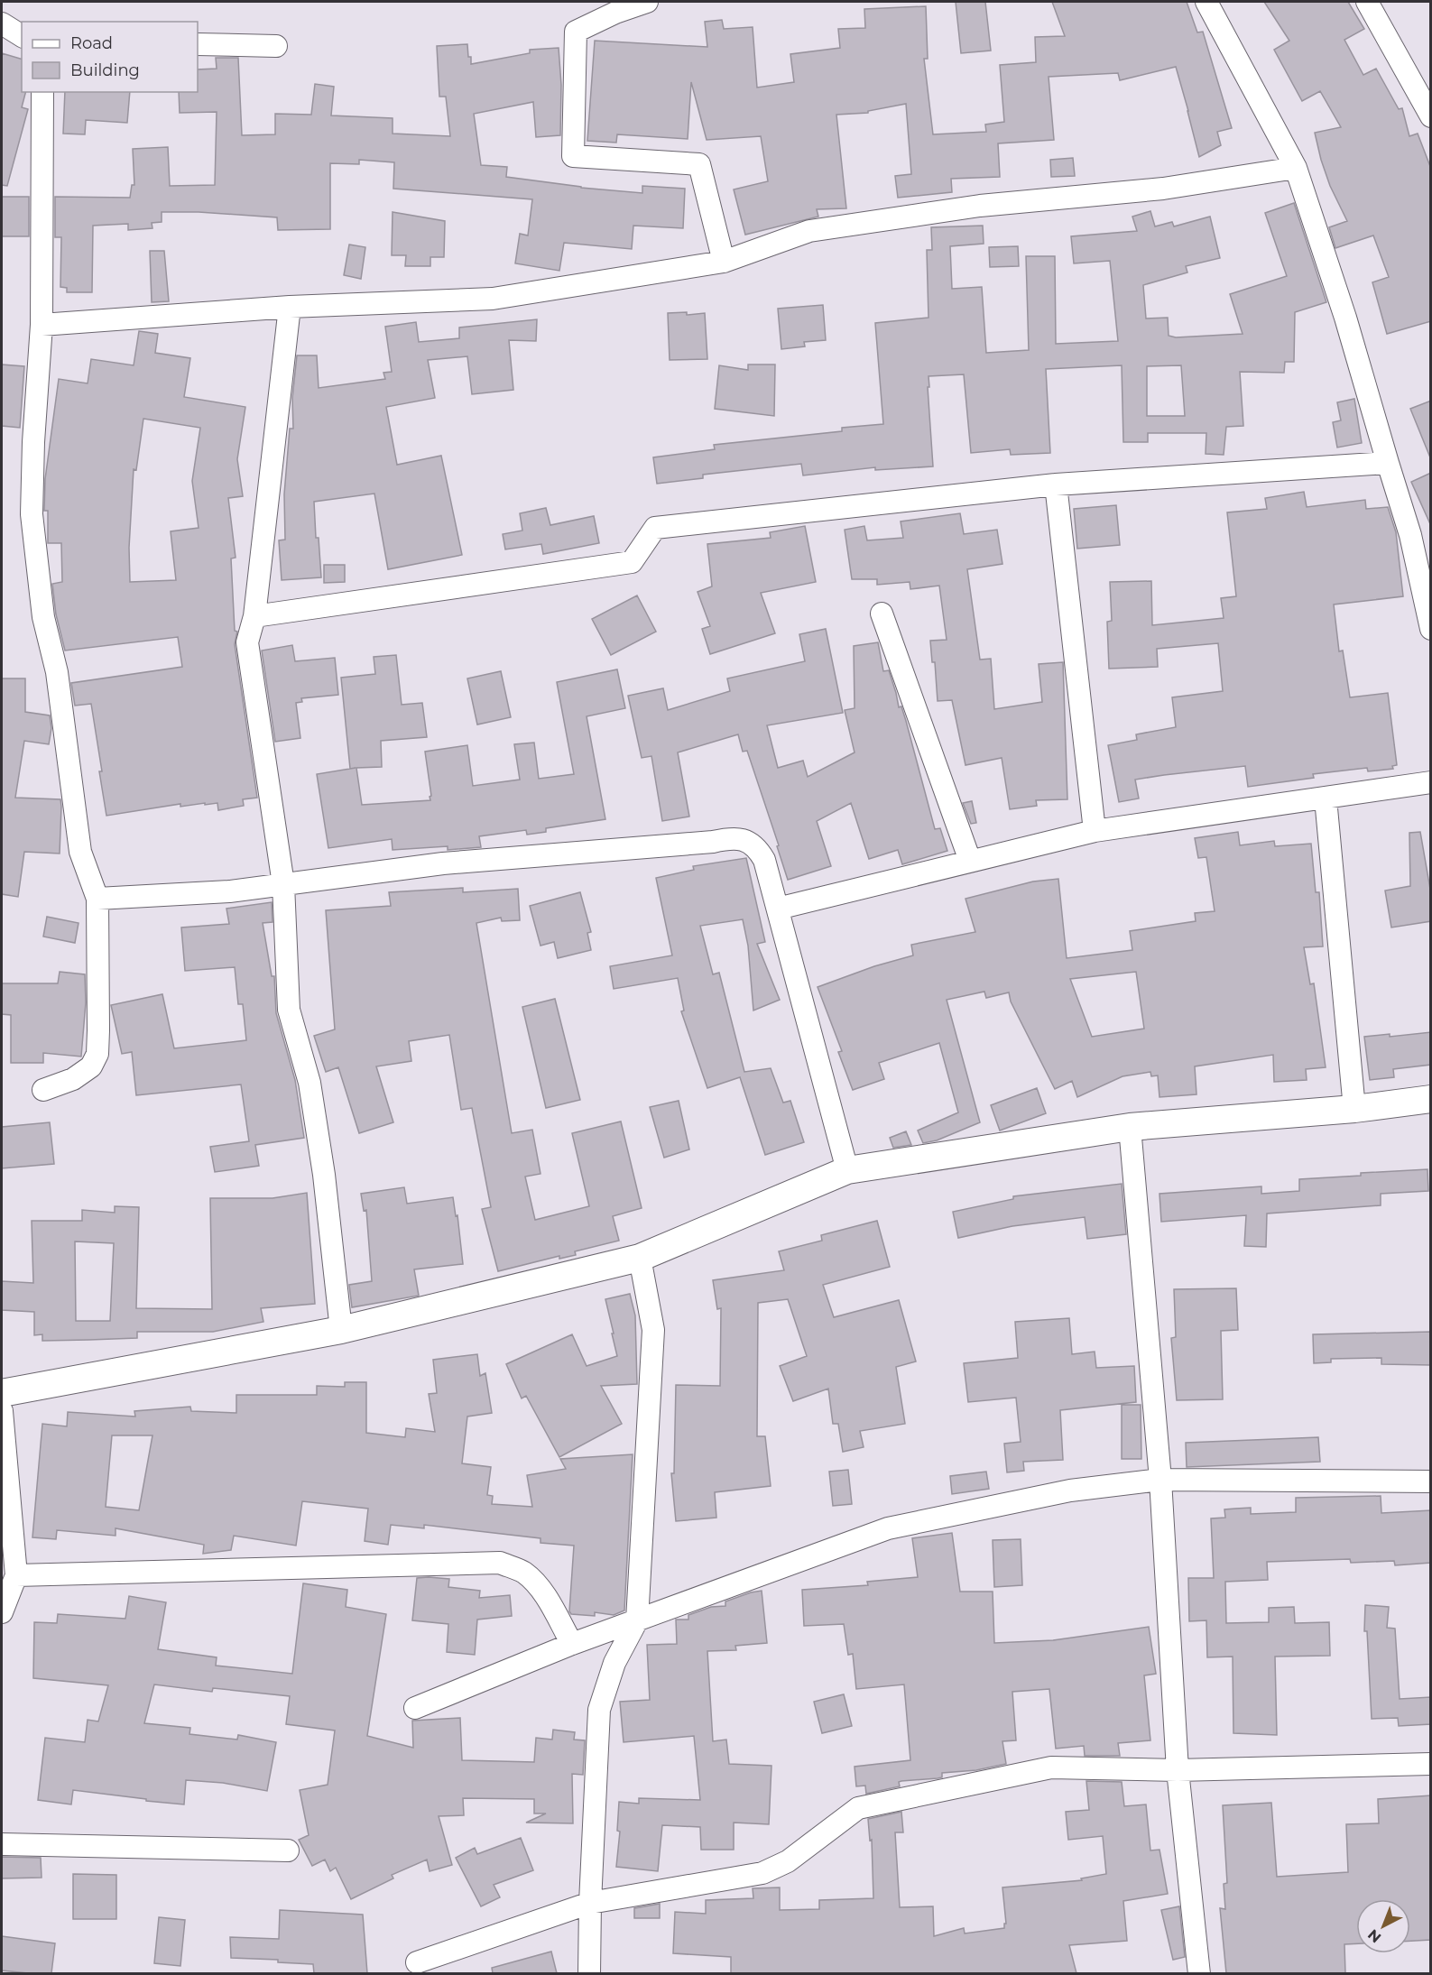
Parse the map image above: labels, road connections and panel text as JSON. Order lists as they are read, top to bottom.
{
  "legend": ["Road", "Building"],
  "north": "bottom left"
}
